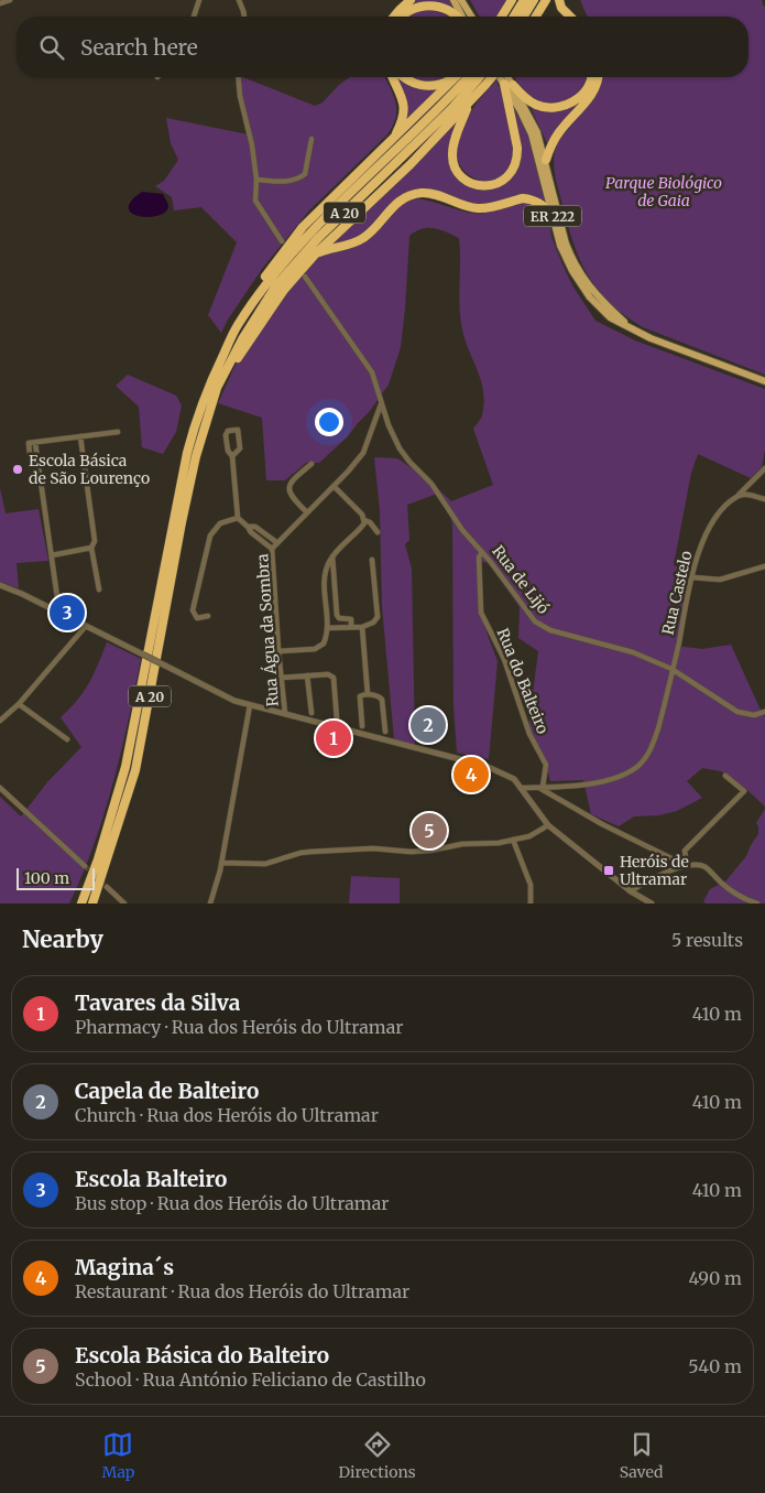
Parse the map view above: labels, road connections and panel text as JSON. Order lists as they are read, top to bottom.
{
  "streets": {
    "highway": ["A 20"],
    "main road": ["ER 222"],
    "street": [
      "Rua de Lijó",
      "Rua Castelo",
      "Rua Água da Sombra",
      "Rua do Balteiro"
    ]
  },
  "crossings": [
    ["Rua de Lijó", "Rua Castelo"],
    ["Rua de Lijó", "Rua Água da Sombra"],
    ["Rua de Lijó", "Rua do Balteiro"],
    ["Rua Castelo", "Rua do Balteiro"]
  ],
  "parks": ["Parque Biológico de Gaia"],
  "places": {
    "other": ["Escola Básica de São Lourenço"],
    "transit": ["Heróis de Ultramar"]
  },
  "scale_bar": "100 m",
  "page": {
    "search": "Search here",
    "pins": [
      "3",
      "2",
      "1",
      "4",
      "5"
    ],
    "scale": "100 m",
    "heading": ["Nearby", "5 results"],
    "list": [
      {
        "mark": "1",
        "name": "Tavares da Silva",
        "note": "Pharmacy · Rua dos Heróis do Ultramar",
        "value": "410 m"
      },
      {
        "mark": "2",
        "name": "Capela de Balteiro",
        "note": "Church · Rua dos Heróis do Ultramar",
        "value": "410 m"
      },
      {
        "mark": "3",
        "name": "Escola Balteiro",
        "note": "Bus stop · Rua dos Heróis do Ultramar",
        "value": "410 m"
      },
      {
        "mark": "4",
        "name": "Magina´s",
        "note": "Restaurant · Rua dos Heróis do Ultramar",
        "value": "490 m"
      },
      {
        "mark": "5",
        "name": "Escola Básica do Balteiro",
        "note": "School · Rua António Feliciano de Castilho",
        "value": "540 m"
      }
    ],
    "nav": ["Map", "Directions", "Saved"]
  }
}
